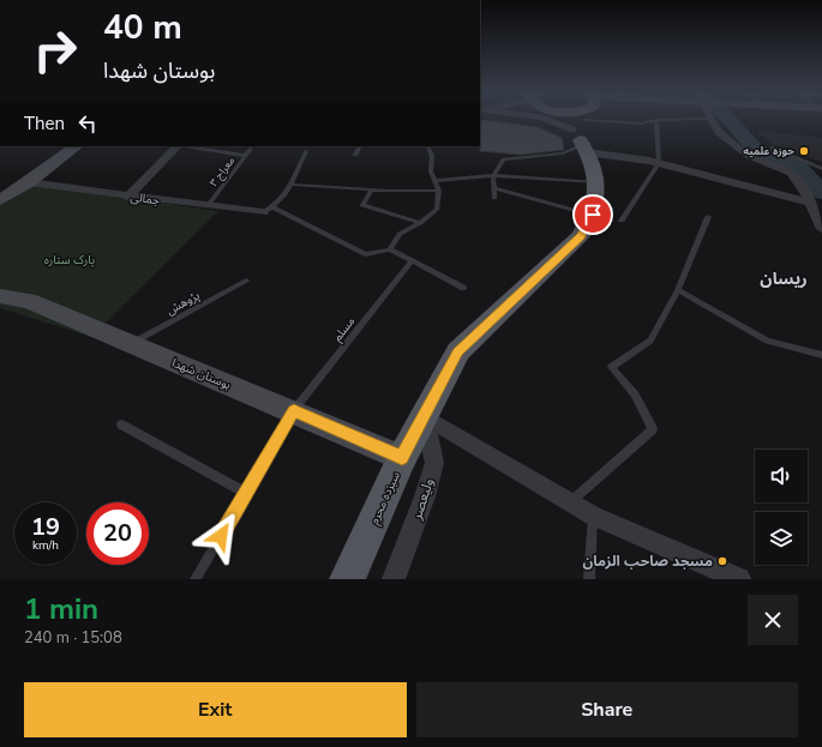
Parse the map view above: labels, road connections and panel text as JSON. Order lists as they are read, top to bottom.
{
  "streets": {
    "main road": ["سیزده محرم"],
    "street": ["جمالی", "بوستان شهدا", "ولیعصر"],
    "lane": ["معراج ۳", "پژوهش", "مسلم"]
  },
  "crossings": [
    ["معراج ۳", "جمالی"],
    ["پژوهش", "بوستان شهدا"],
    ["مسلم", "بوستان شهدا"],
    ["بوستان شهدا", "سیزده محرم"],
    ["سیزده محرم", "ولیعصر"]
  ],
  "districts": ["ریسان"],
  "parks": ["پارک ستاره"],
  "places": ["حوزه علمیه", "مسجد صاحب الزمان"],
  "page": {
    "turn": ["40 m", "بوستان شهدا"],
    "then": "Then",
    "speed": "19 km/h",
    "limit": "20",
    "heading": ["1 min", "240 m · 15:08"],
    "buttons": ["Exit", "Share"]
  }
}
